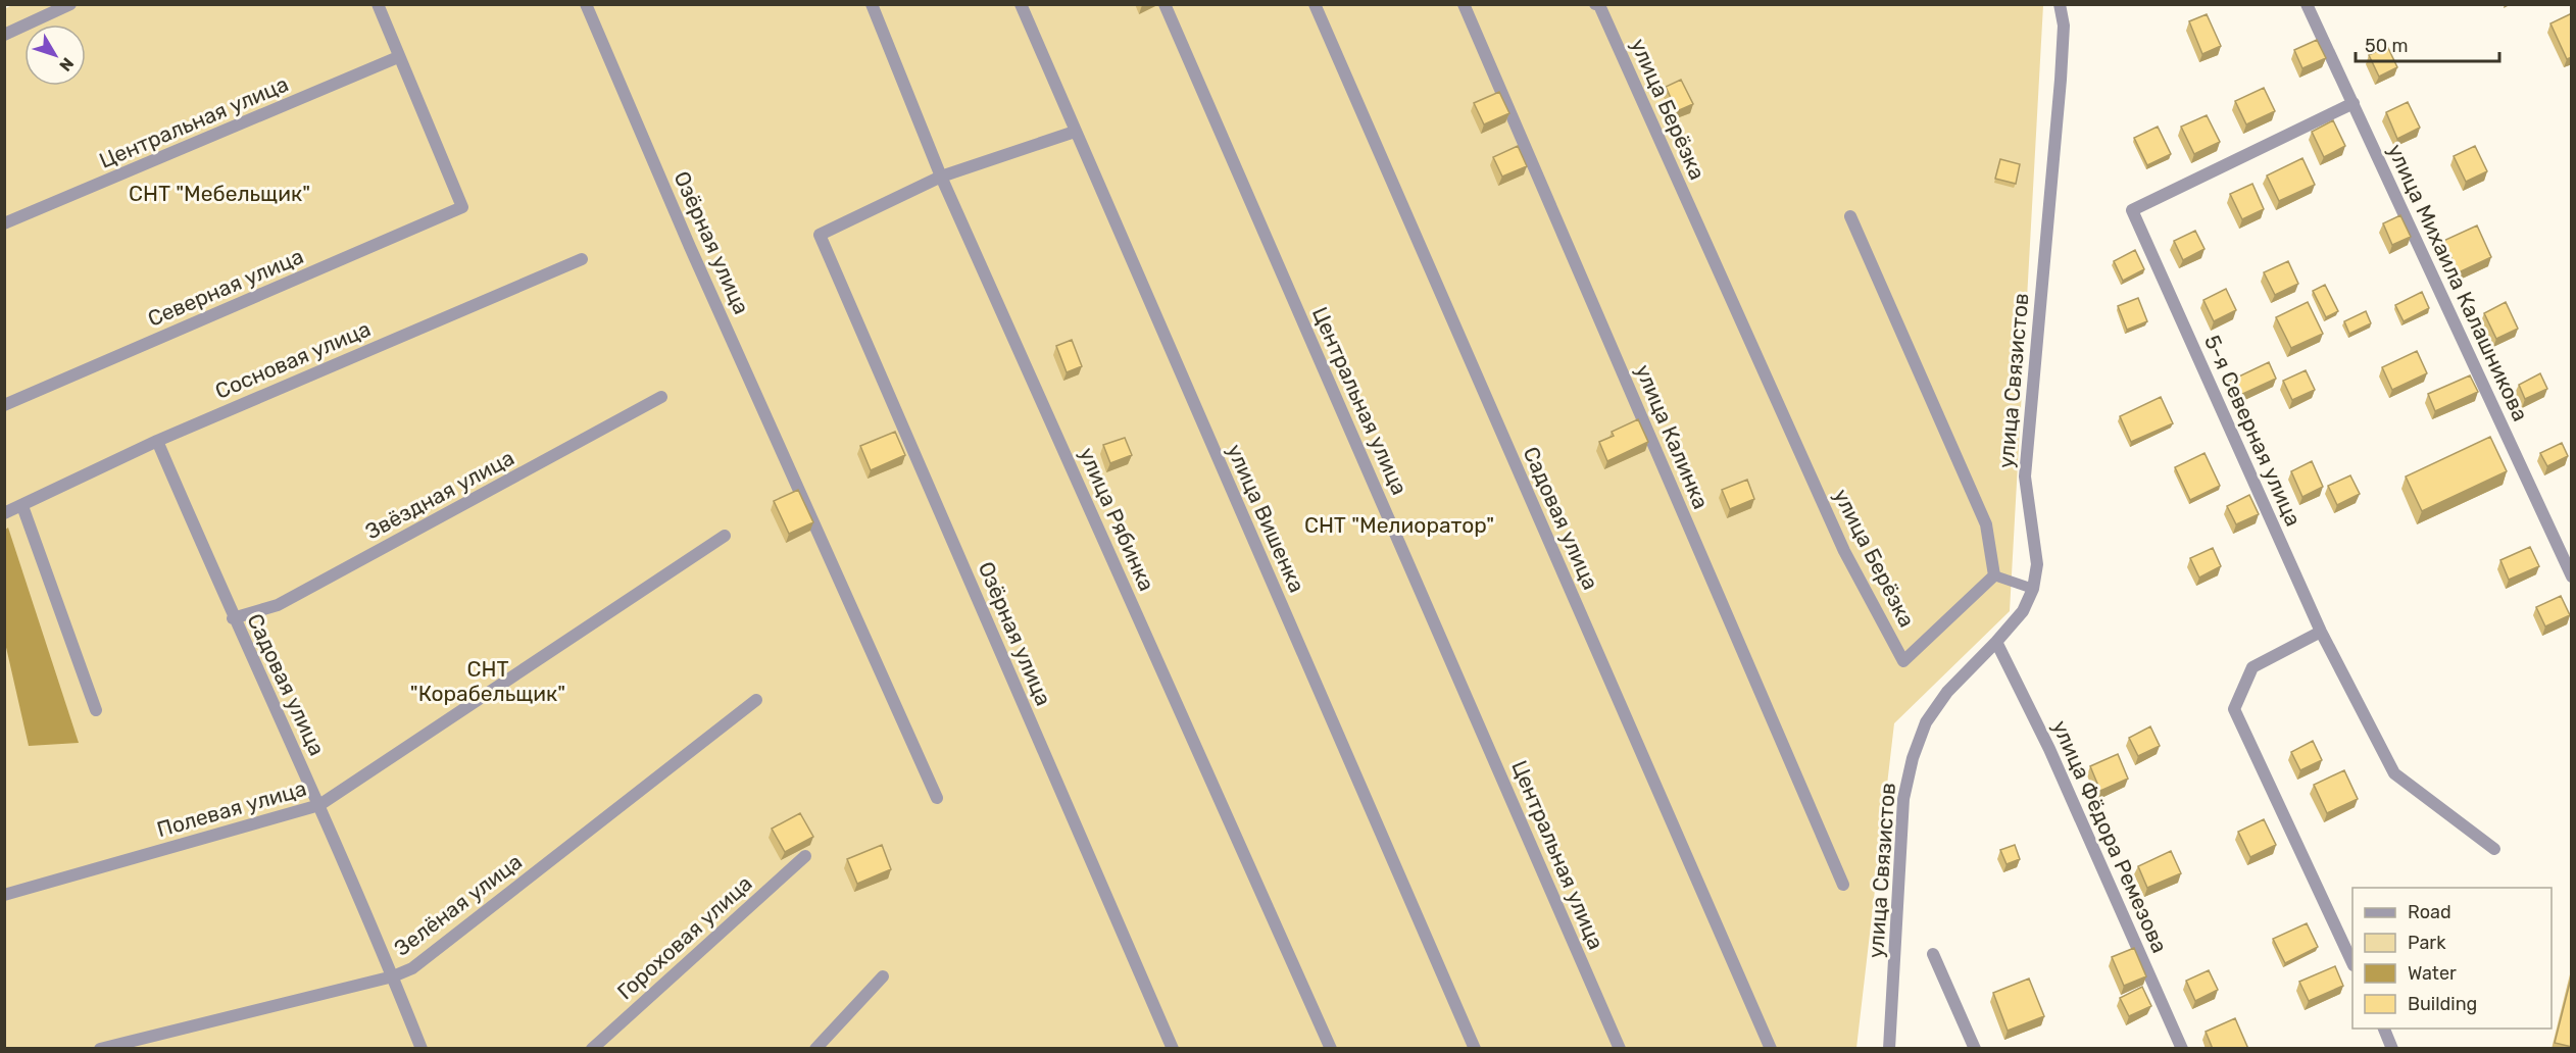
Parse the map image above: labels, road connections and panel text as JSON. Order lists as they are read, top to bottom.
{
  "streets": {
    "street": [
      "улица Берёзка",
      "Центральная улица",
      "Озёрная улица",
      "улица Михаила Калашникова",
      "Северная улица",
      "Сосновая улица",
      "улица Связистов",
      "5-я Северная улица",
      "улица Калинка",
      "Звёздная улица",
      "улица Вишенка",
      "Садовая улица",
      "улица Рябинка",
      "Полевая улица",
      "улица Фёдора Ремезова",
      "Зелёная улица",
      "Гороховая улица"
    ]
  },
  "crossings": [
    ["Центральная улица", "Северная улица"],
    ["Озёрная улица", "улица Рябинка"],
    ["улица Михаила Калашникова", "5-я Северная улица"],
    ["Сосновая улица", "Садовая улица"],
    ["улица Связистов", "улица Фёдора Ремезова"],
    ["Звёздная улица", "Садовая улица"],
    ["Садовая улица", "Полевая улица"],
    ["Садовая улица", "Зелёная улица"]
  ],
  "parks": ["СНТ \"Мебельщик\"", "СНТ \"Мелиоратор\"", "СНТ \"Корабельщик\""],
  "legend": [
    "Road",
    "Park",
    "Water",
    "Building"
  ],
  "scale_bar": "50 m",
  "north": "bottom right"
}
